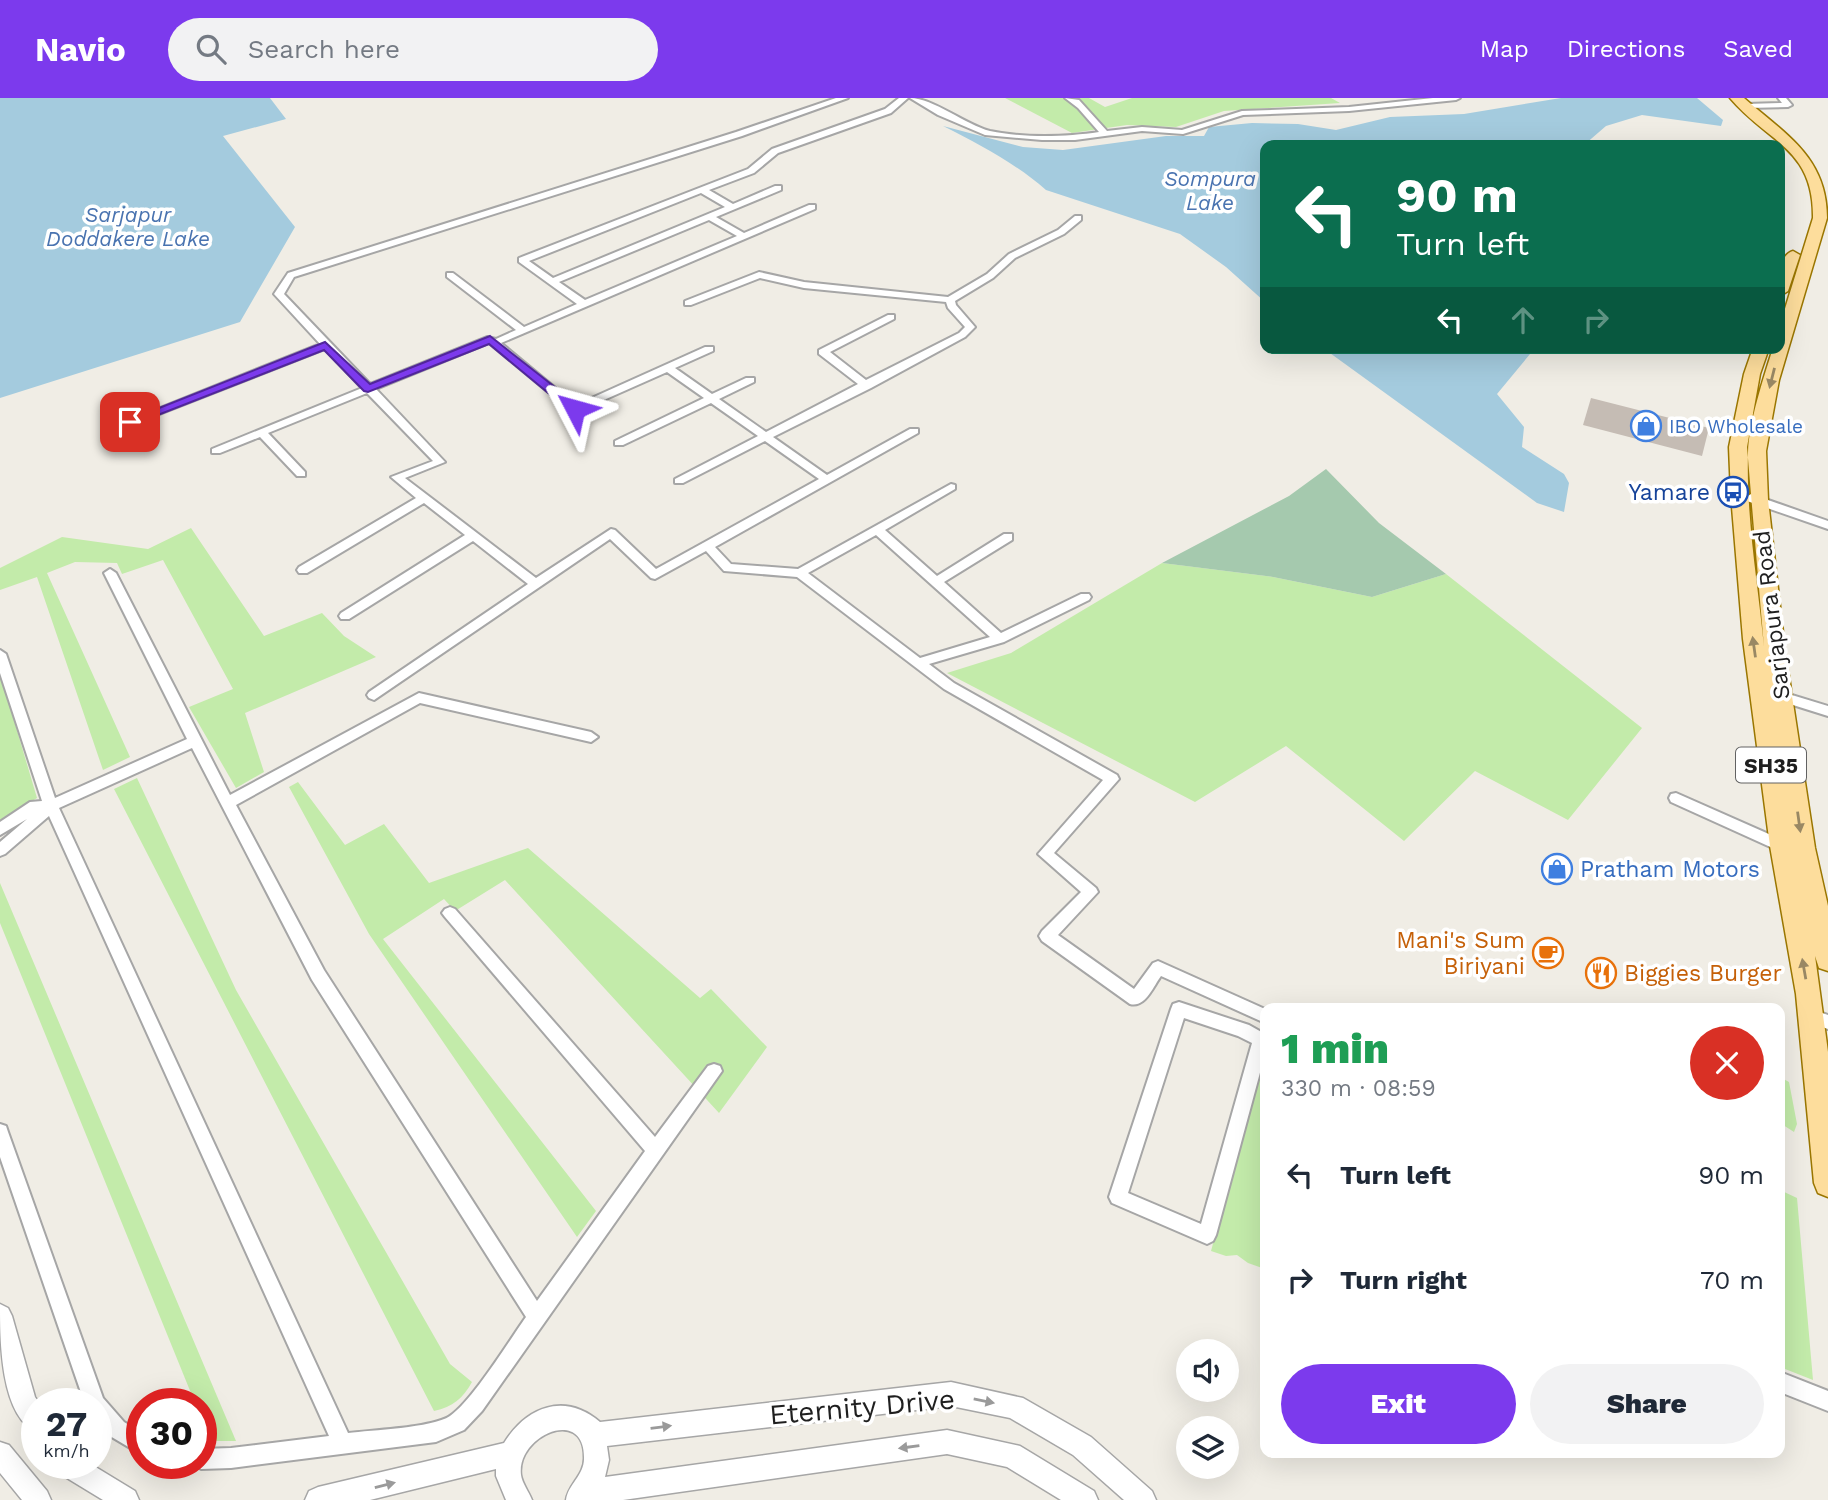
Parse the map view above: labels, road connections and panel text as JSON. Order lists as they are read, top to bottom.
{
  "streets": {
    "main road": ["Sarjapura Road", "SH35"],
    "street": ["Eternity Drive"]
  },
  "water": ["Sompura Lake", "Sarjapur Doddakere Lake"],
  "places": {
    "shop": ["IBO Wholesale", "Pratham Motors"],
    "bus stop": ["Yamare"],
    "cafe": ["Mani's Sum Biriyani"],
    "restaurant": ["Biggies Burger"]
  },
  "page": {
    "header": "Navio",
    "search": "Search here",
    "nav": ["Map", "Directions", "Saved"],
    "turn": ["90 m", "Turn left"],
    "heading": ["1 min", "330 m · 08:59"],
    "list": [
      {
        "name": "Turn left",
        "value": "90 m"
      },
      {
        "name": "Turn right",
        "value": "70 m"
      }
    ],
    "buttons": ["Exit", "Share"],
    "speed": "27 km/h",
    "limit": "30"
  }
}
